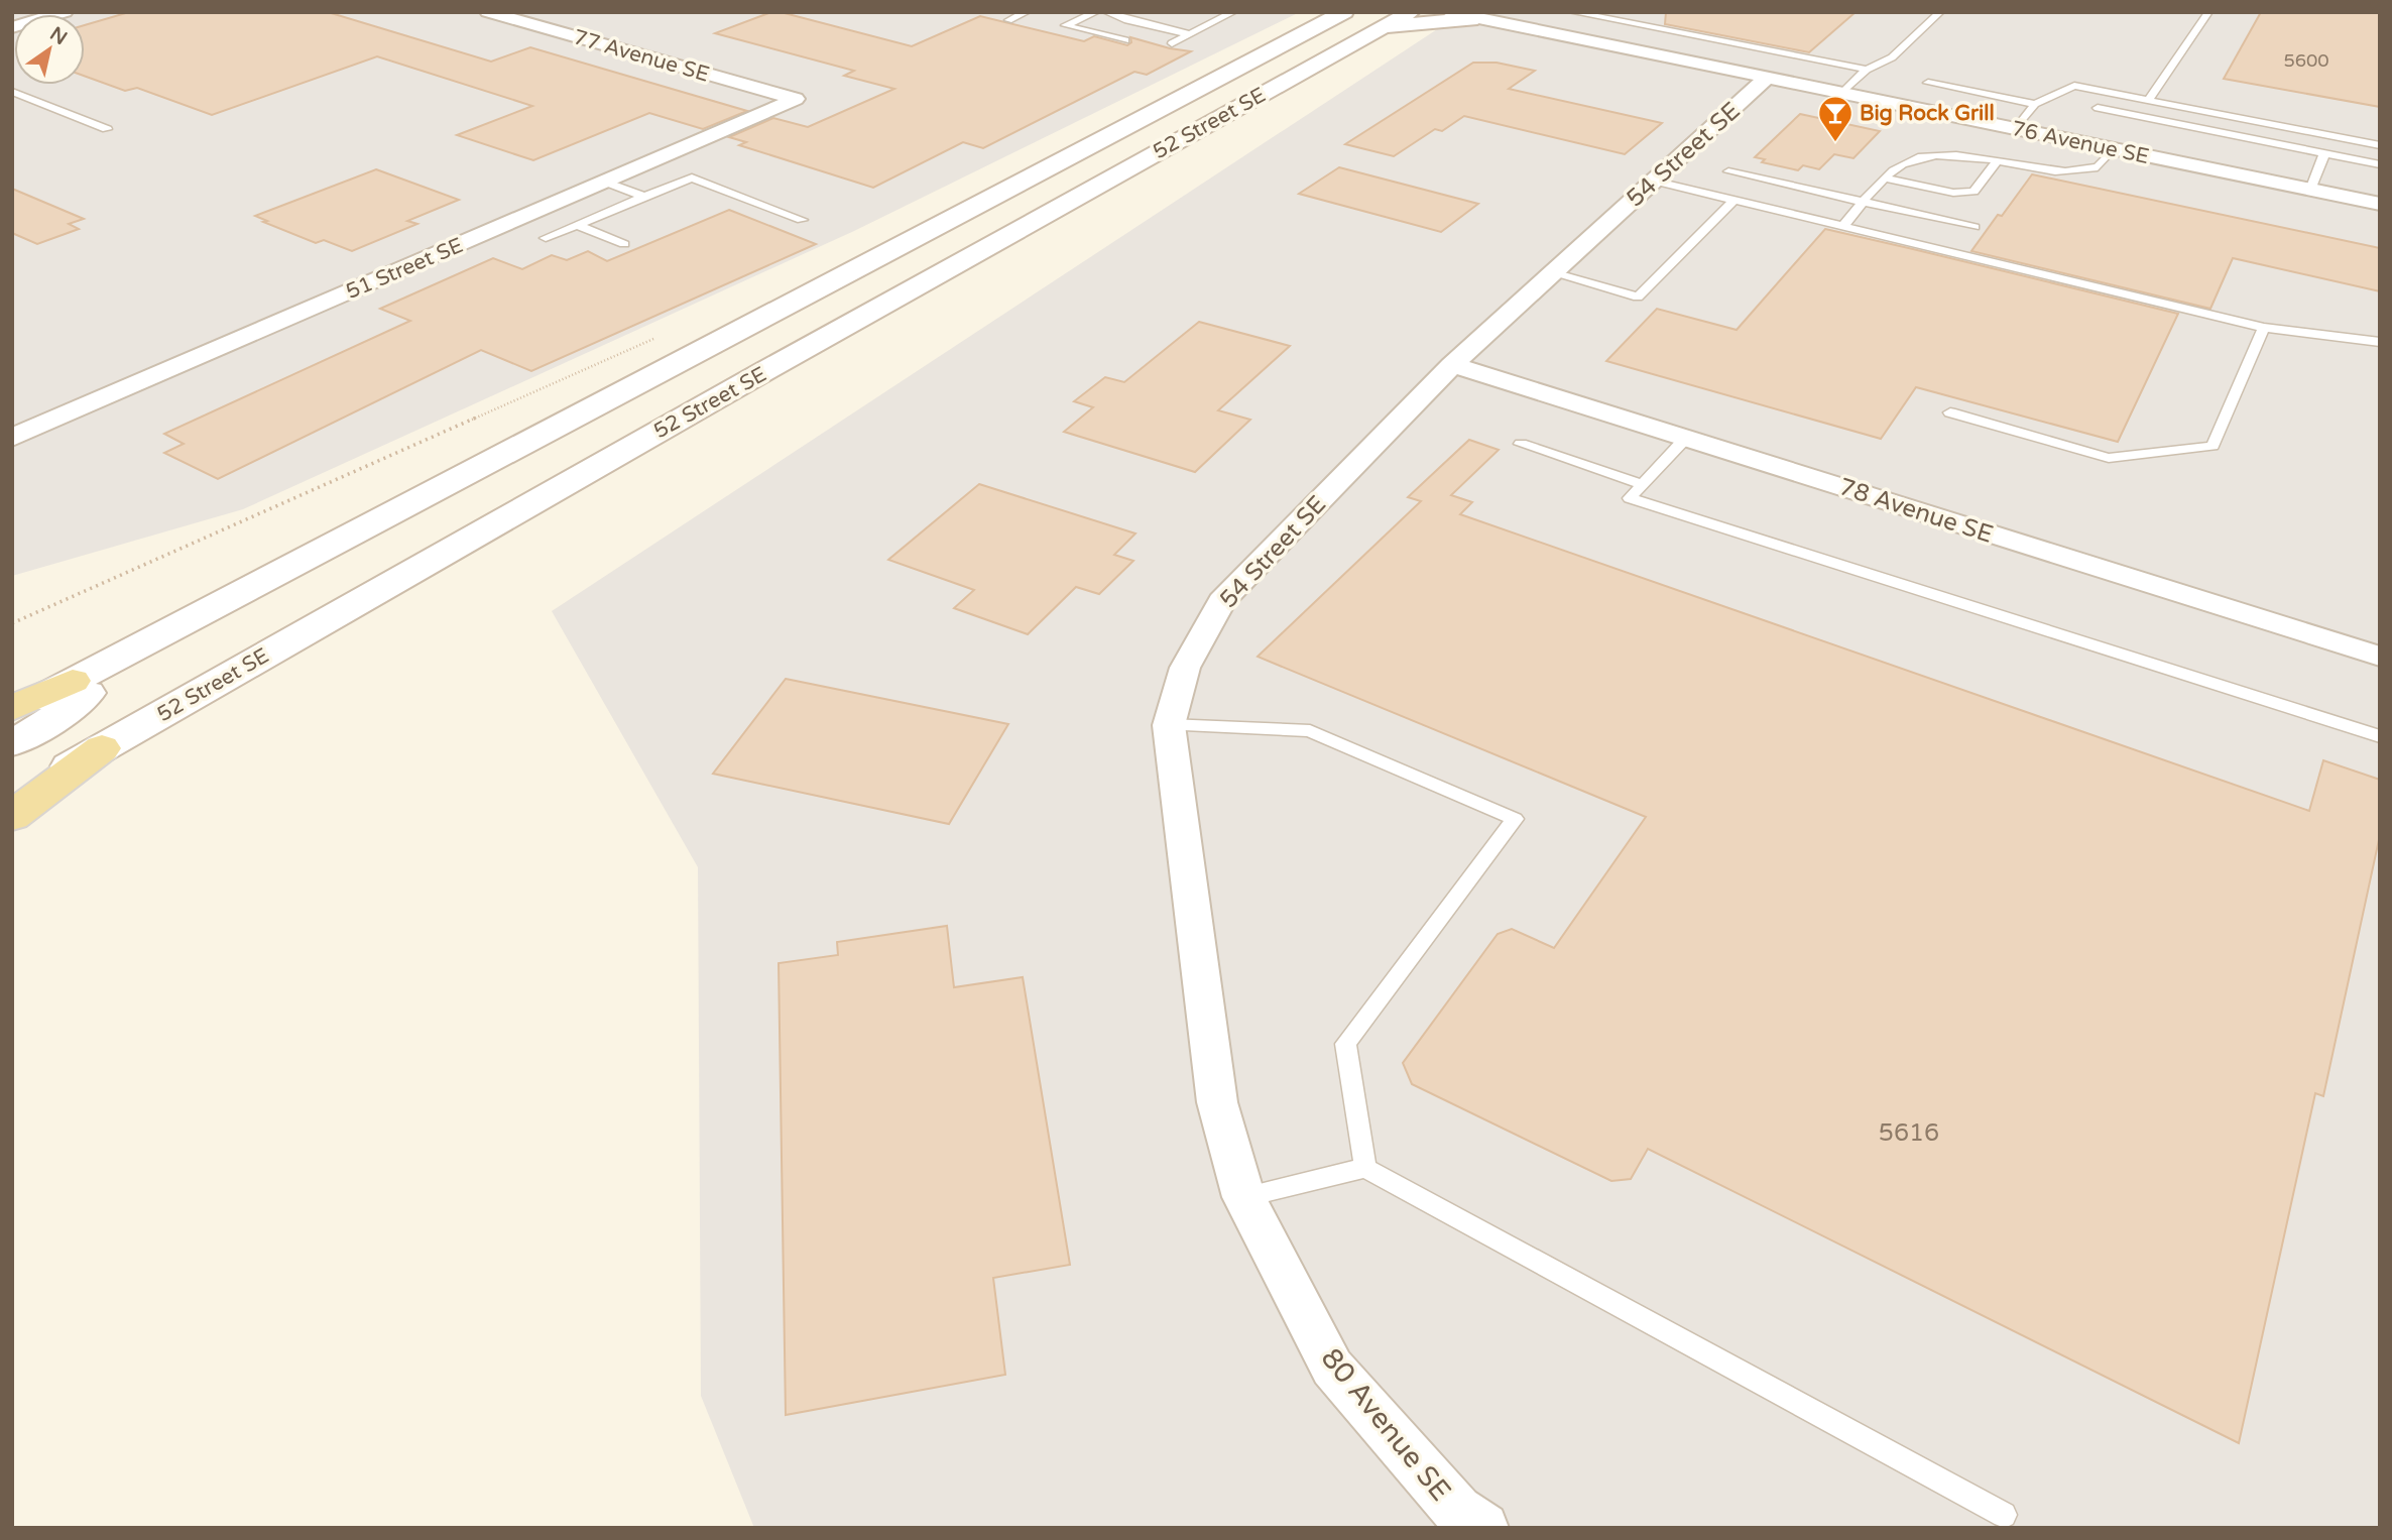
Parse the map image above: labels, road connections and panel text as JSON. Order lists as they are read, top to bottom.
{
  "streets": {
    "main road": ["52 Street SE"],
    "street": [
      "77 Avenue SE",
      "76 Avenue SE",
      "54 Street SE",
      "51 Street SE",
      "78 Avenue SE",
      "80 Avenue SE"
    ]
  },
  "crossings": [
    ["77 Avenue SE", "51 Street SE"],
    ["76 Avenue SE", "54 Street SE"],
    ["54 Street SE", "78 Avenue SE"],
    ["54 Street SE", "80 Avenue SE"]
  ],
  "places": {
    "bar": ["Big Rock Grill"]
  },
  "house_numbers": ["5600", "5616"],
  "north": "top right"
}
